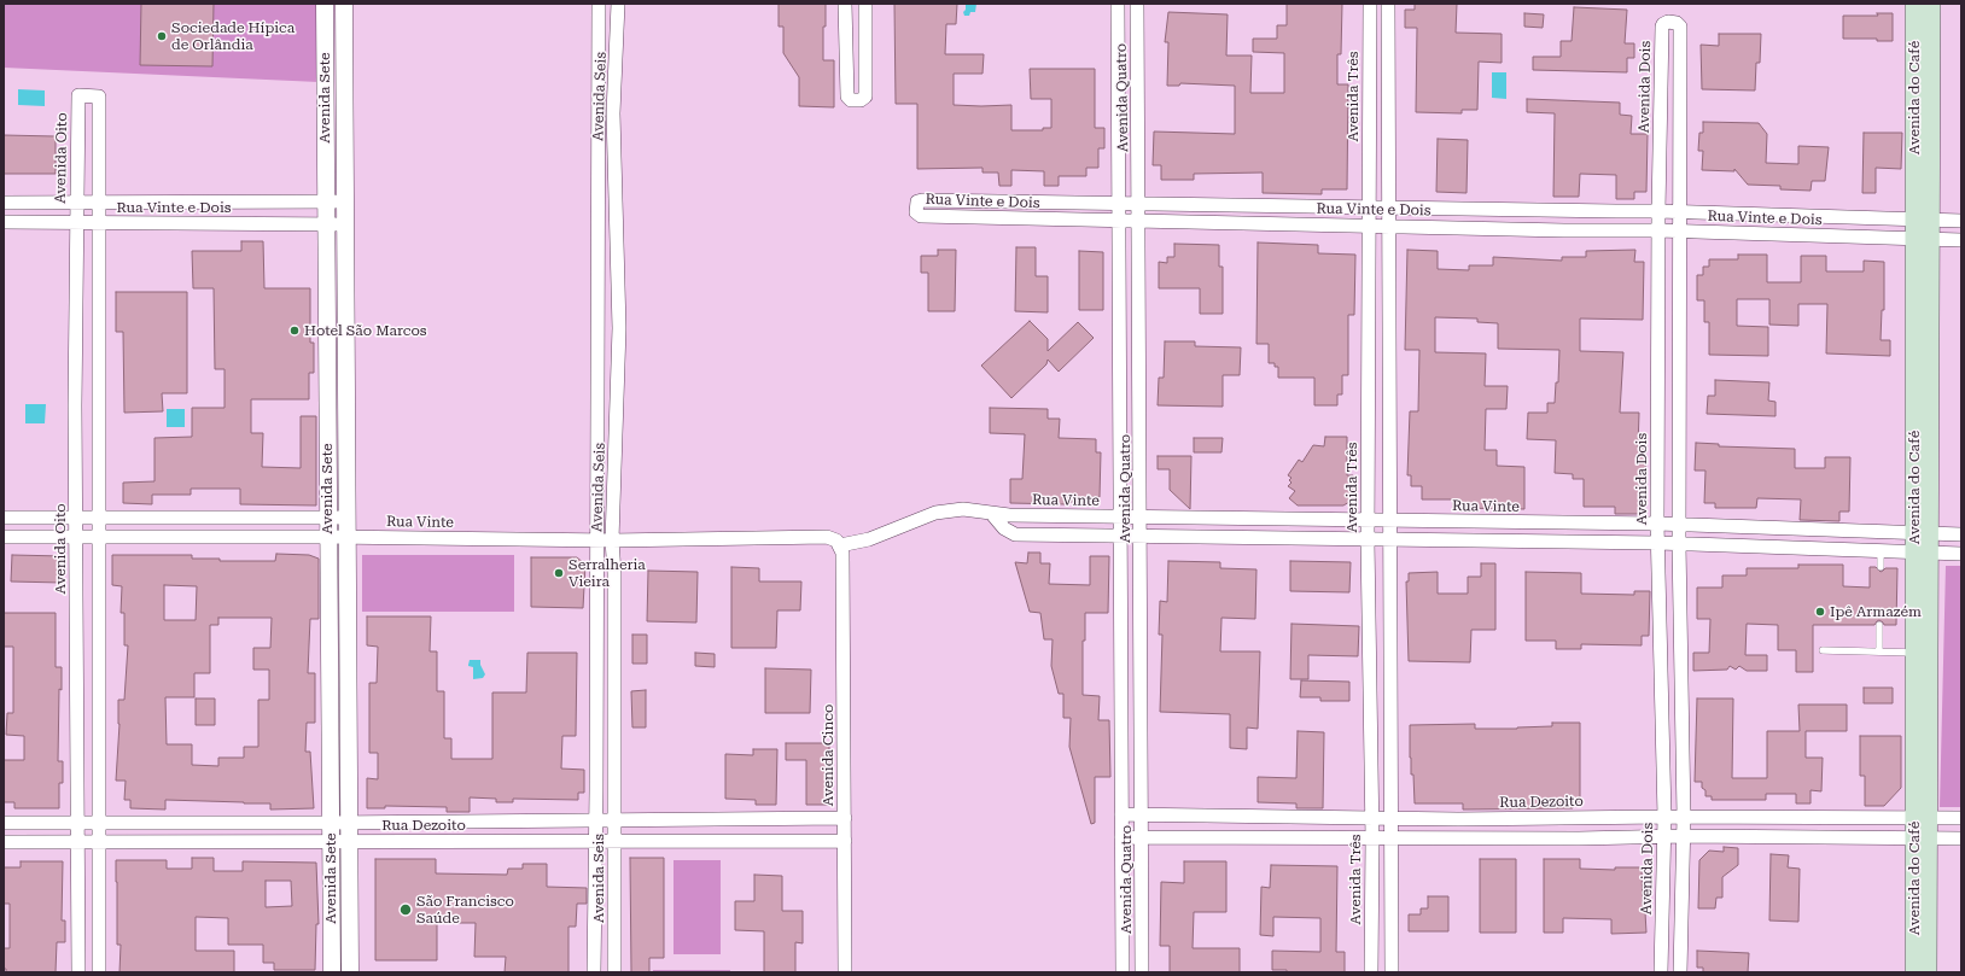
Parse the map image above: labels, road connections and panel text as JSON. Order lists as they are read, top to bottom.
{
  "streets": {
    "main road": ["Avenida do Café"],
    "street": [
      "Avenida Dois",
      "Avenida Seis",
      "Avenida Três",
      "Avenida Sete",
      "Avenida Quatro",
      "Avenida Oito",
      "Rua Vinte e Dois",
      "Rua Vinte",
      "Avenida Cinco",
      "Rua Dezoito"
    ]
  },
  "crossings": [
    ["Avenida Dois", "Rua Vinte e Dois"],
    ["Avenida Dois", "Rua Vinte"],
    ["Avenida Dois", "Rua Dezoito"],
    ["Avenida Seis", "Rua Vinte"],
    ["Avenida Seis", "Rua Dezoito"],
    ["Avenida Três", "Rua Vinte e Dois"],
    ["Avenida Três", "Rua Vinte"],
    ["Avenida Três", "Rua Dezoito"],
    ["Avenida Sete", "Rua Vinte e Dois"],
    ["Avenida Sete", "Rua Vinte"],
    ["Avenida Sete", "Rua Dezoito"],
    ["Avenida Quatro", "Rua Vinte e Dois"],
    ["Avenida Quatro", "Rua Vinte"],
    ["Avenida Quatro", "Rua Dezoito"],
    ["Avenida do Café", "Rua Vinte e Dois"],
    ["Avenida do Café", "Rua Vinte"],
    ["Avenida do Café", "Rua Dezoito"],
    ["Avenida Oito", "Rua Vinte e Dois"],
    ["Avenida Oito", "Rua Vinte"],
    ["Avenida Oito", "Rua Dezoito"],
    ["Rua Vinte", "Avenida Cinco"],
    ["Avenida Cinco", "Rua Dezoito"]
  ],
  "places": [
    "Sociedade Hípica de Orlândia",
    "Hotel São Marcos",
    "Serralheria Vieira",
    "Ipê Armazém",
    "São Francisco Saúde"
  ]
}
